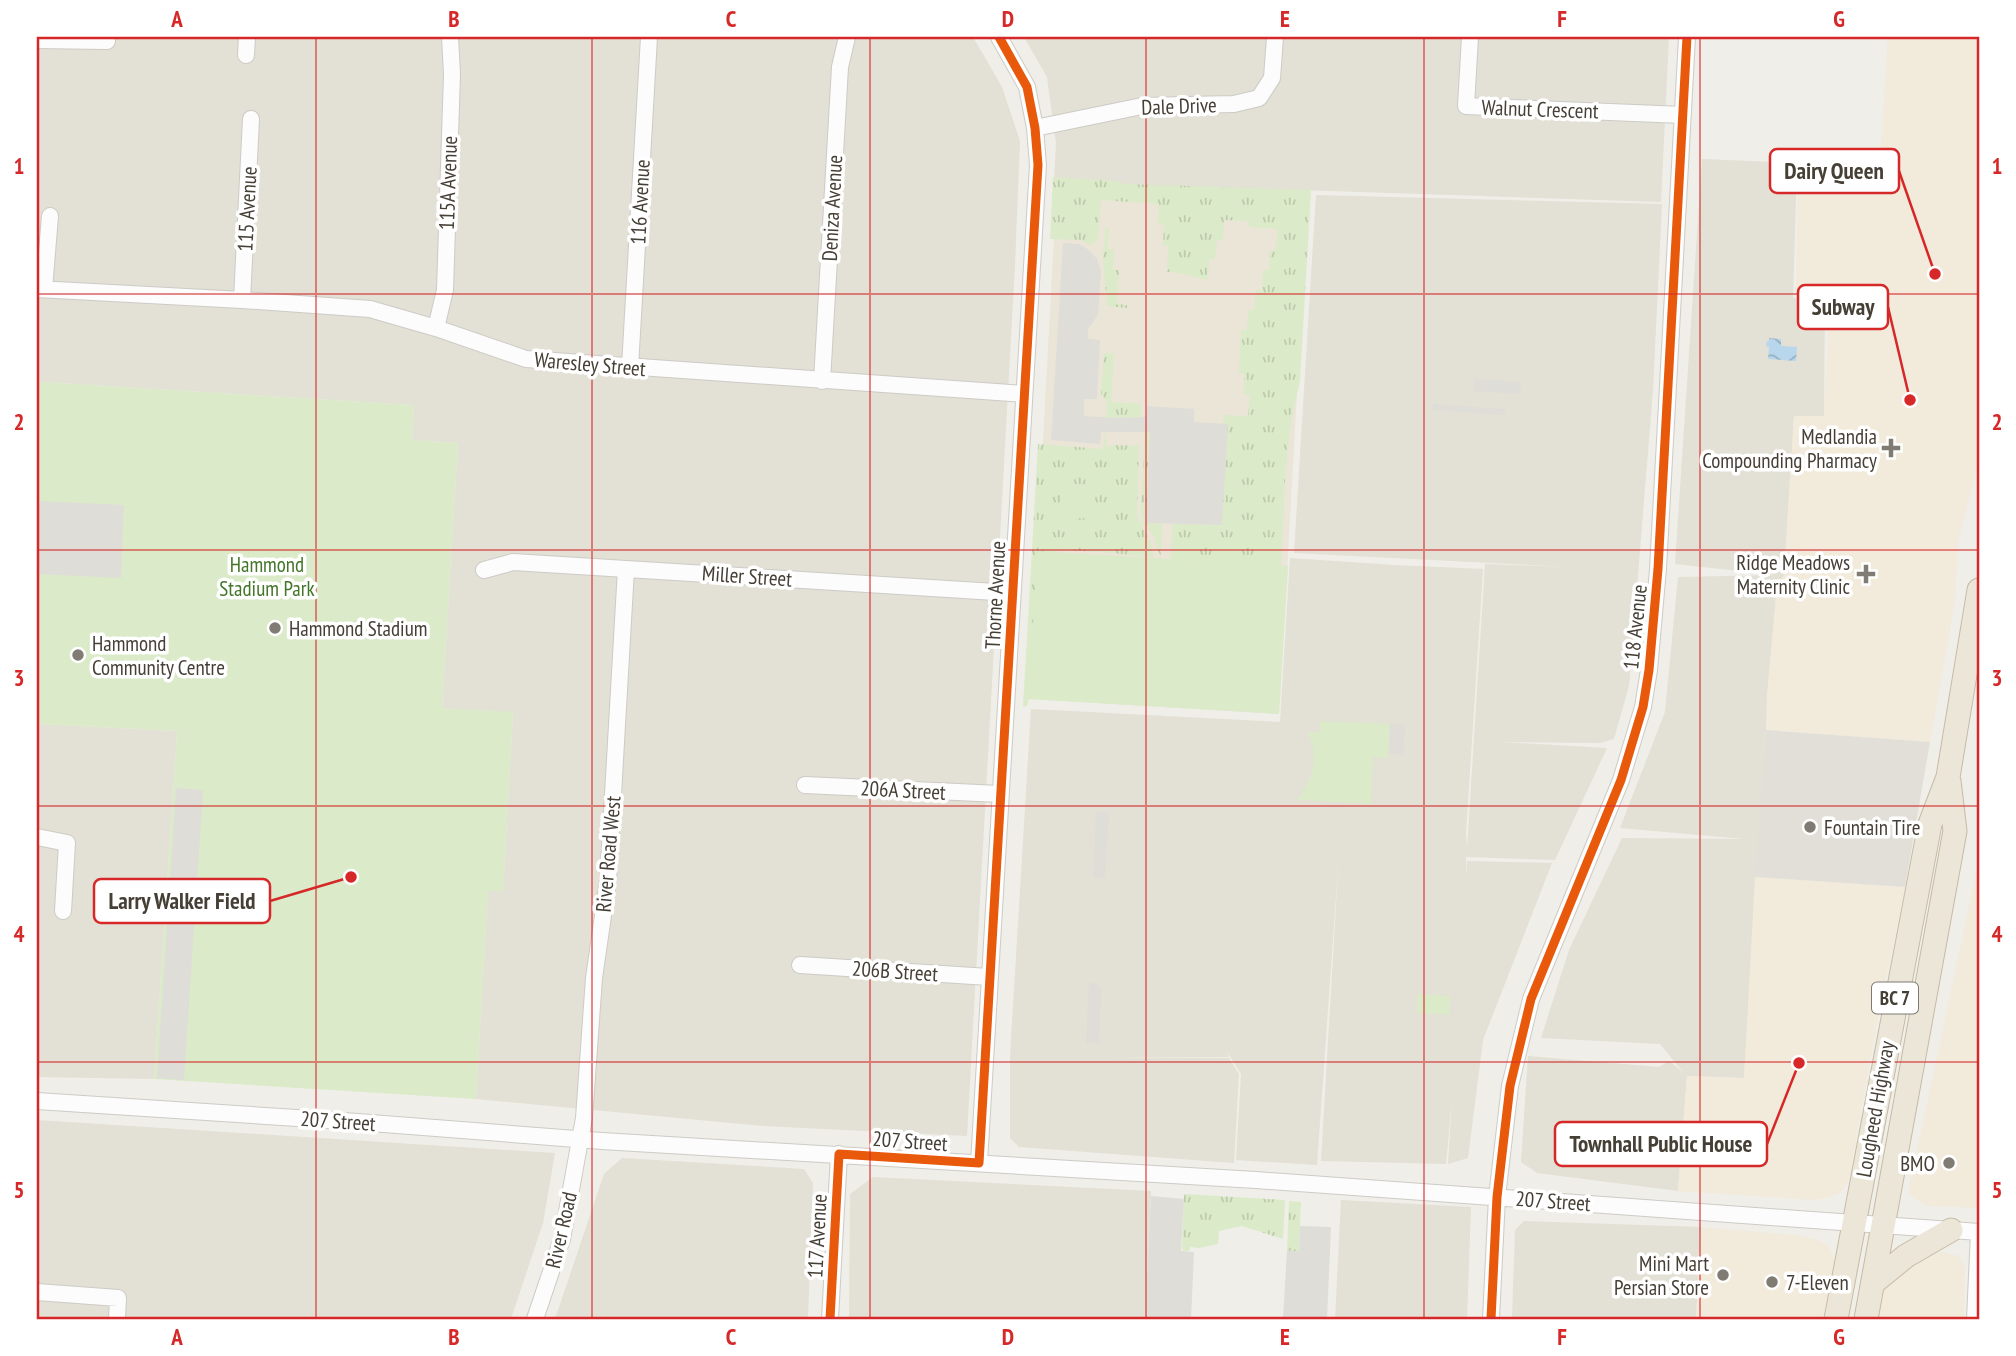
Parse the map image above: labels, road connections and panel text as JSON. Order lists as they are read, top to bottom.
{
  "streets": {
    "highway": ["BC 7", "Lougheed Highway"],
    "street": [
      "Dale Drive",
      "Walnut Crescent",
      "115A Avenue",
      "116 Avenue",
      "Deniza Avenue",
      "115 Avenue",
      "Waresley Street",
      "Miller Street",
      "Thorne Avenue",
      "118 Avenue",
      "206A Street",
      "River Road West",
      "206B Street",
      "207 Street",
      "River Road",
      "117 Avenue"
    ]
  },
  "crossings": [
    ["Dale Drive", "Thorne Avenue"],
    ["Walnut Crescent", "118 Avenue"],
    ["115A Avenue", "Waresley Street"],
    ["116 Avenue", "Waresley Street"],
    ["Deniza Avenue", "Waresley Street"],
    ["115 Avenue", "Waresley Street"],
    ["Waresley Street", "Thorne Avenue"],
    ["Miller Street", "Thorne Avenue"],
    ["Miller Street", "River Road West"],
    ["Thorne Avenue", "206A Street"],
    ["Thorne Avenue", "206B Street"],
    ["Thorne Avenue", "207 Street"],
    ["118 Avenue", "207 Street"],
    ["River Road West", "207 Street"],
    ["River Road West", "River Road"],
    ["Lougheed Highway", "207 Street"],
    ["207 Street", "River Road"],
    ["207 Street", "117 Avenue"]
  ],
  "parks": ["Hammond Stadium Park"],
  "places": {
    "other": [
      "Dairy Queen",
      "Subway",
      "Hammond Stadium",
      "Hammond Community Centre",
      "Fountain Tire",
      "Larry Walker Field",
      "Townhall Public House",
      "BMO",
      "Mini Mart Persian Store",
      "7-Eleven"
    ],
    "health": ["Medlandia Compounding Pharmacy", "Ridge Meadows Maternity Clinic"]
  },
  "grid": {
    "columns": [
      "A",
      "B",
      "C",
      "D",
      "E",
      "F",
      "G"
    ],
    "rows": [
      "1",
      "2",
      "3",
      "4",
      "5"
    ]
  }
}
